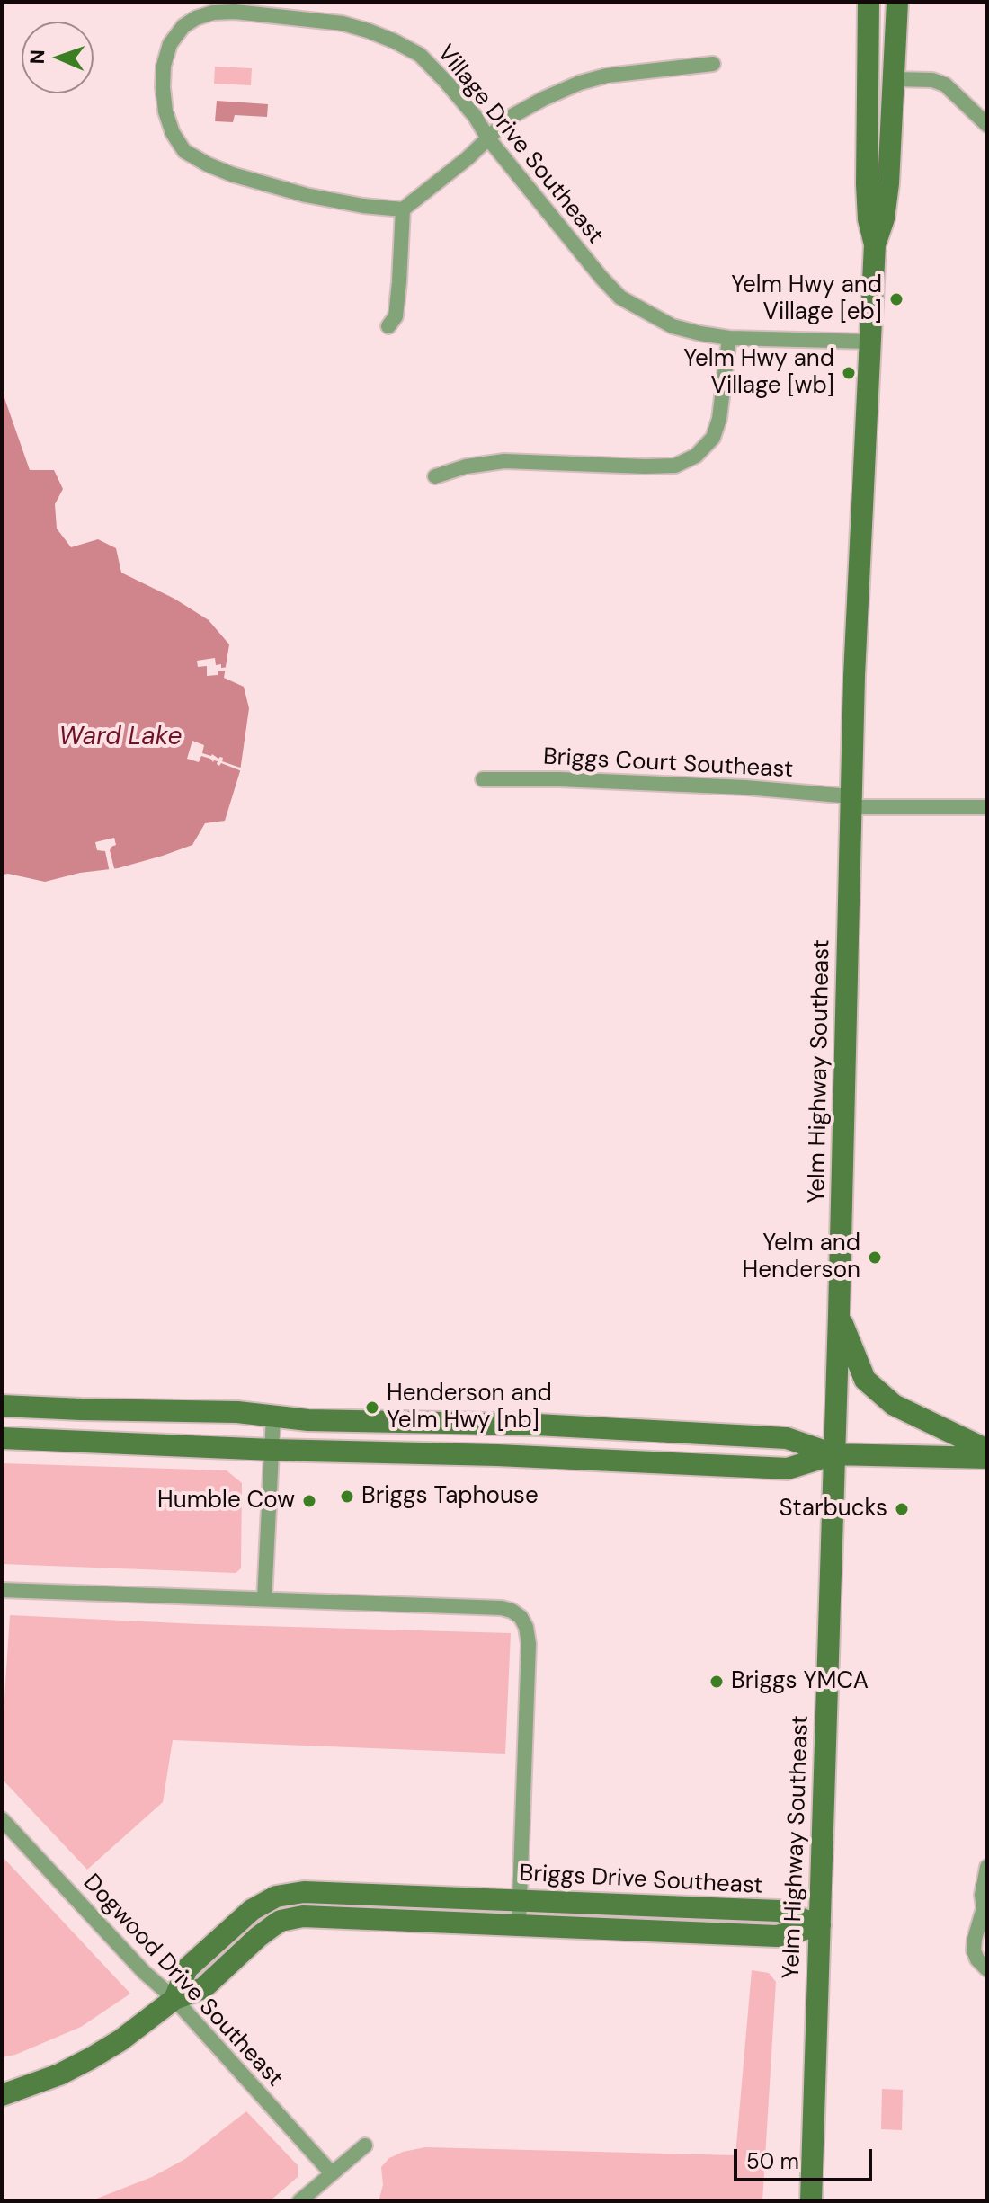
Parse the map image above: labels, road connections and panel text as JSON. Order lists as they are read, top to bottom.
{
  "streets": {
    "main road": ["Yelm Highway Southeast", "Briggs Drive Southeast"],
    "street": ["Village Drive Southeast", "Briggs Court Southeast", "Dogwood Drive Southeast"]
  },
  "crossings": [
    ["Village Drive Southeast", "Yelm Highway Southeast"],
    ["Briggs Court Southeast", "Yelm Highway Southeast"],
    ["Yelm Highway Southeast", "Briggs Drive Southeast"],
    ["Briggs Drive Southeast", "Dogwood Drive Southeast"]
  ],
  "water": ["Ward Lake"],
  "places": [
    "Yelm Hwy and Village [eb]",
    "Yelm Hwy and Village [wb]",
    "Yelm and Henderson",
    "Henderson and Yelm Hwy [nb]",
    "Briggs Taphouse",
    "Humble Cow",
    "Starbucks",
    "Briggs YMCA"
  ],
  "scale_bar": "50 m",
  "north": "left"
}
